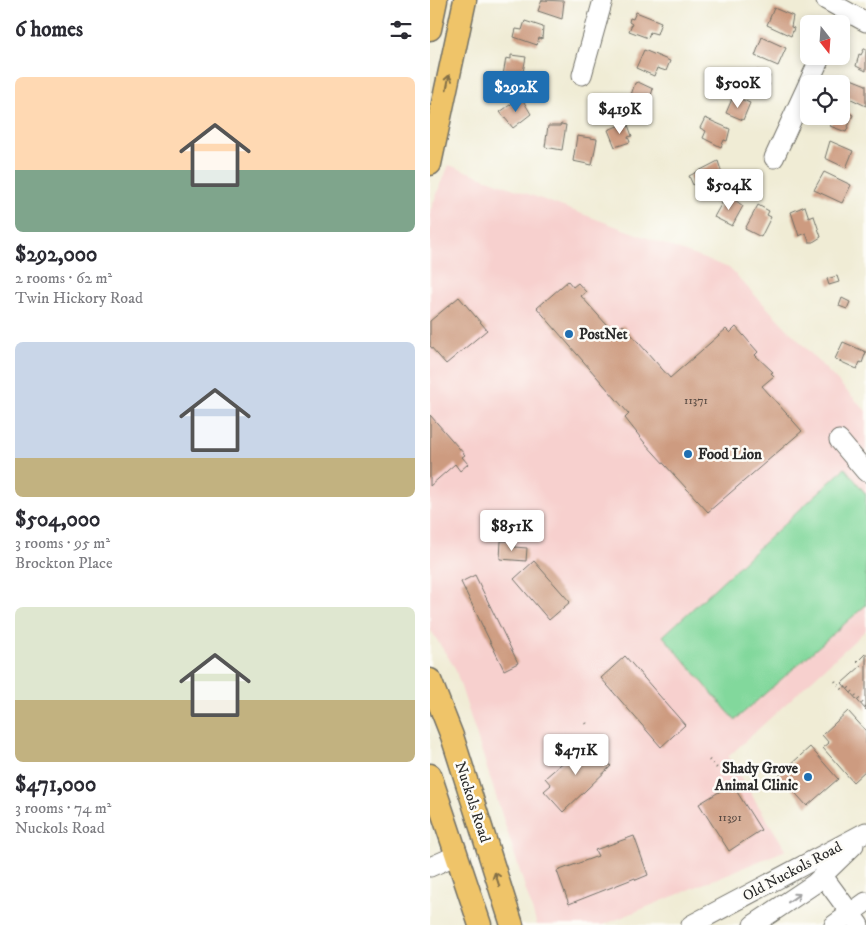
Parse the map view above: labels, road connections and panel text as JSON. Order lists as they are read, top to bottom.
{
  "streets": {
    "main road": ["Nuckols Road"],
    "street": ["Old Nuckols Road"]
  },
  "places": ["PostNet", "Food Lion", "Shady Grove Animal Clinic"],
  "house_numbers": ["11371", "11391"],
  "north": "bottom",
  "page": {
    "heading": "6 homes",
    "list": [
      {
        "name": "$292,000",
        "note": "2 rooms · 62 m² · Twin Hickory Road"
      },
      {
        "name": "$504,000",
        "note": "3 rooms · 95 m² · Brockton Place"
      },
      {
        "name": "$471,000",
        "note": "3 rooms · 74 m² · Nuckols Road"
      }
    ],
    "price": [
      "$500K",
      "$292K",
      "$419K",
      "$504K",
      "$851K",
      "$471K"
    ]
  }
}
